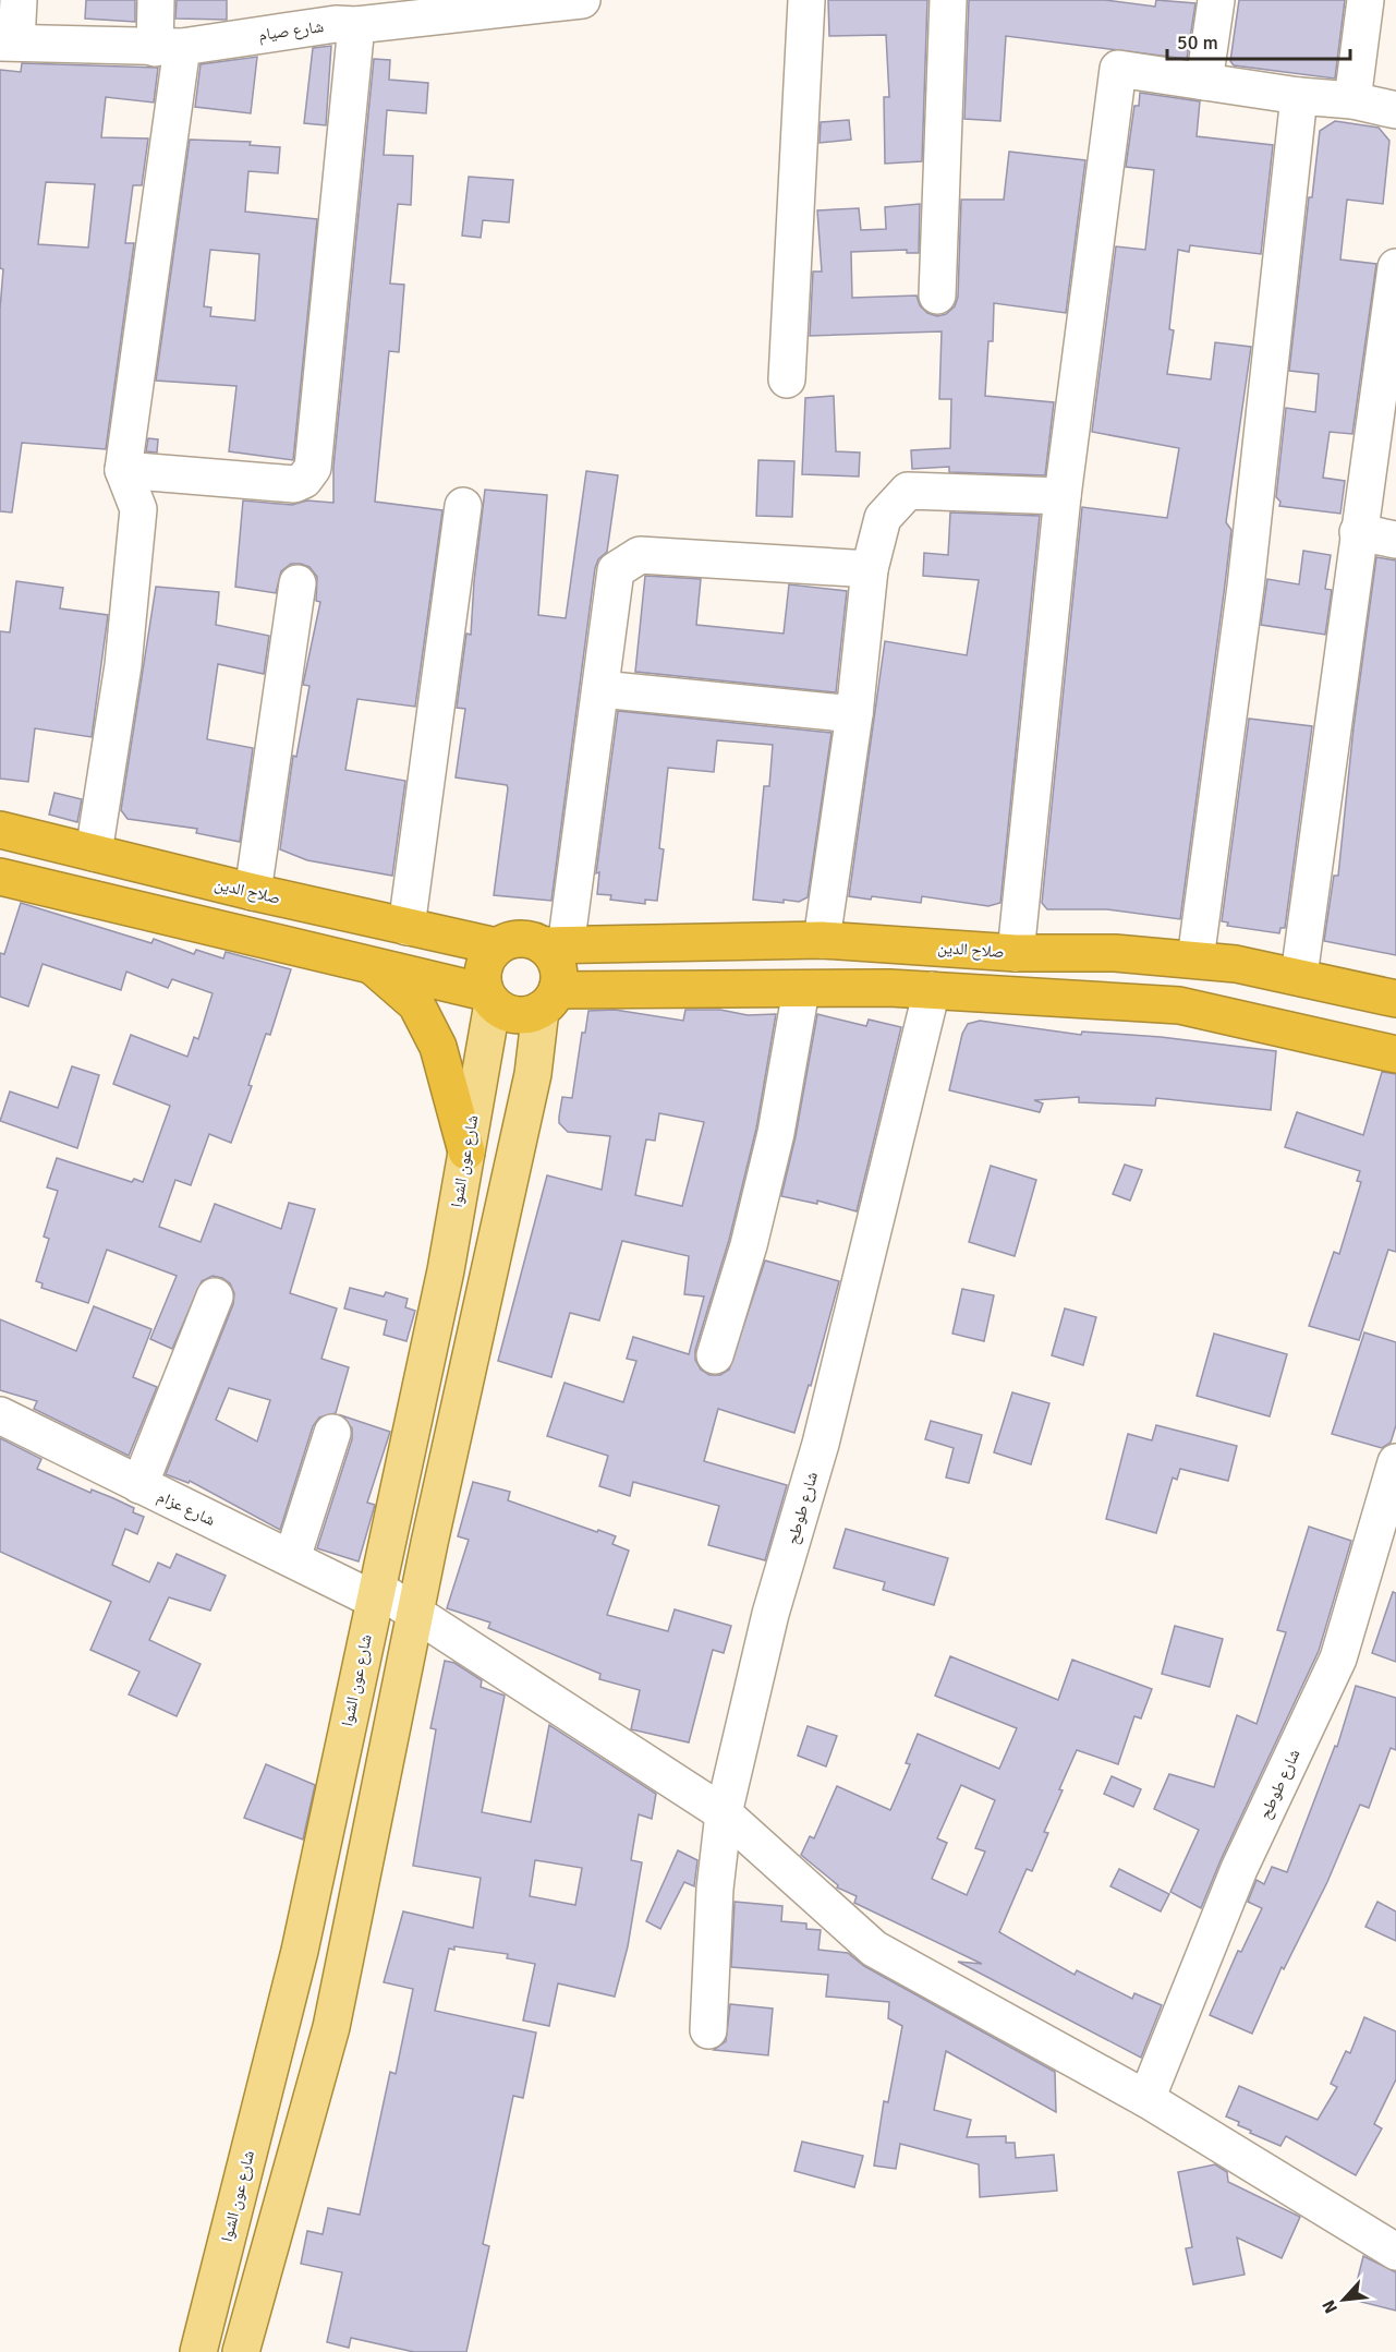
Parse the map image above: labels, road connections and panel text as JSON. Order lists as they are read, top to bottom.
{
  "streets": {
    "highway": ["صلاح الدين"],
    "main road": ["شارع عون الشوا"],
    "street": ["شارع صيام", "شارع عزام", "شارع طوطح"]
  },
  "crossings": [
    ["صلاح الدين", "شارع عون الشوا"],
    ["شارع عون الشوا", "شارع عزام"],
    ["شارع عزام", "شارع طوطح"]
  ],
  "scale_bar": "50 m",
  "north": "bottom left"
}
